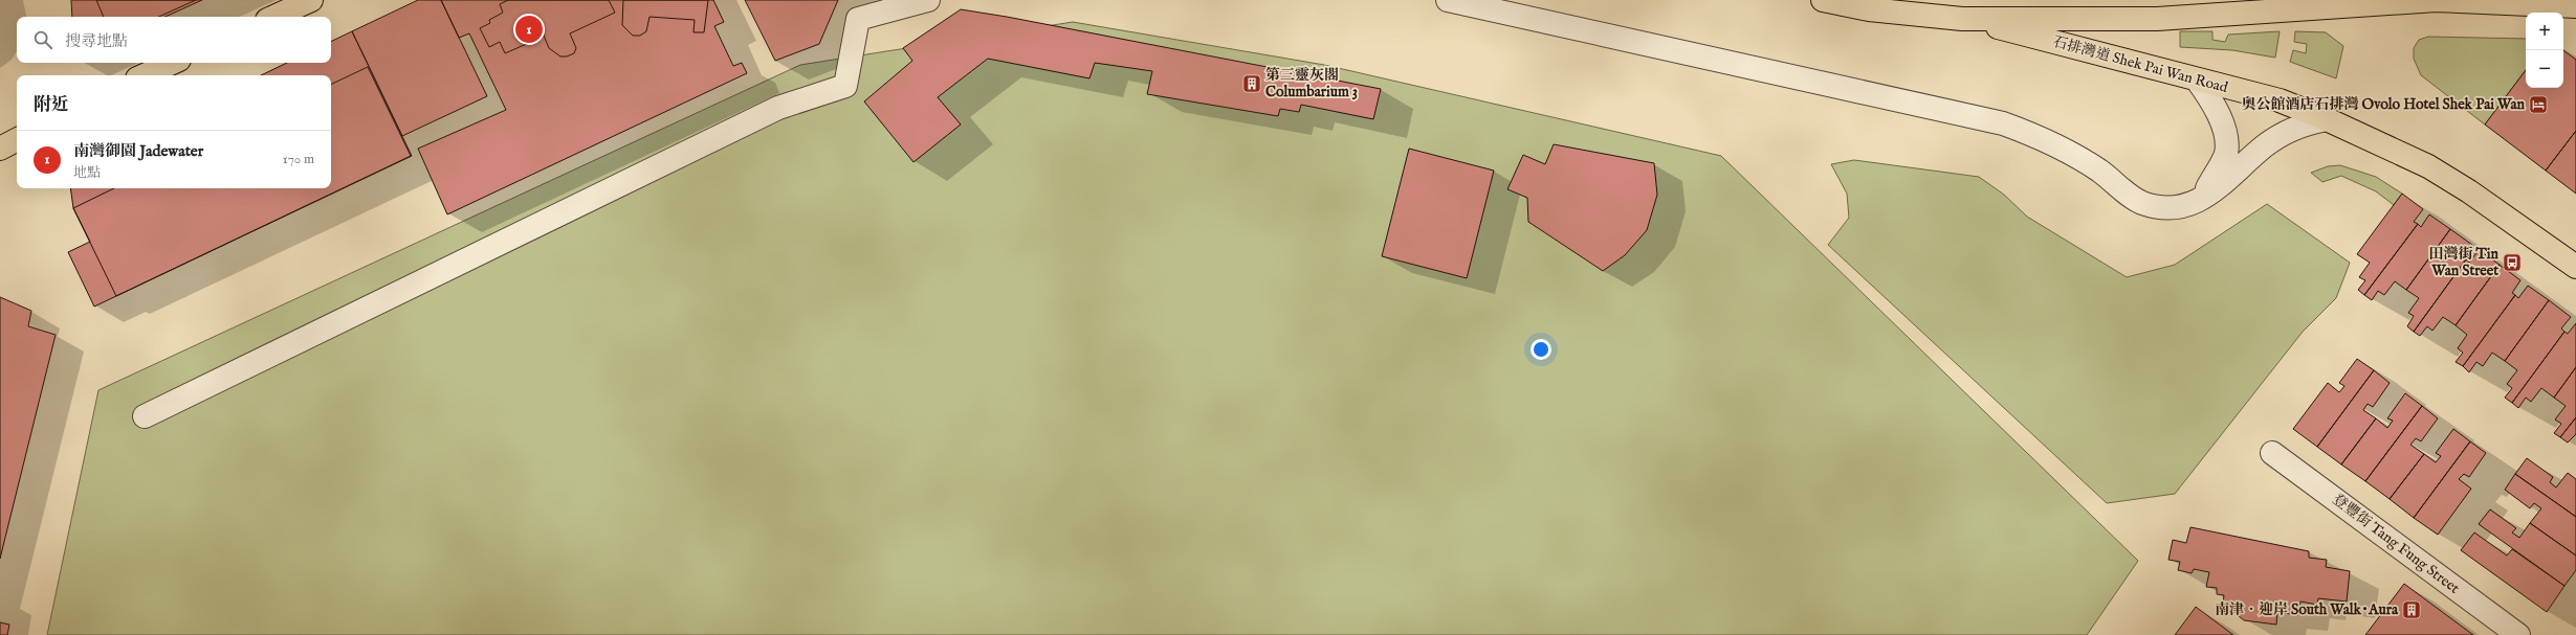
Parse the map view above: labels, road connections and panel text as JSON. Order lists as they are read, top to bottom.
{
  "streets": {
    "main road": ["石排灣道 Shek Pai Wan Road"],
    "street": ["登豐街 Tang Fung Street"]
  },
  "places": {
    "building": ["第三靈灰閣 Columbarium 3", "南津‧迎岸 South Walk･Aura"],
    "hotel": ["奧公館酒店石排灣 Ovolo Hotel Shek Pai Wan"],
    "bus stop": ["田灣街 Tin Wan Street"]
  },
  "page": {
    "map_buttons": ["+", "−"],
    "pins": "1",
    "search": "搜尋地點",
    "heading": "附近",
    "list": [
      {
        "mark": "1",
        "name": "南灣御園 Jadewater",
        "note": "地點",
        "value": "170 m"
      }
    ]
  }
}
